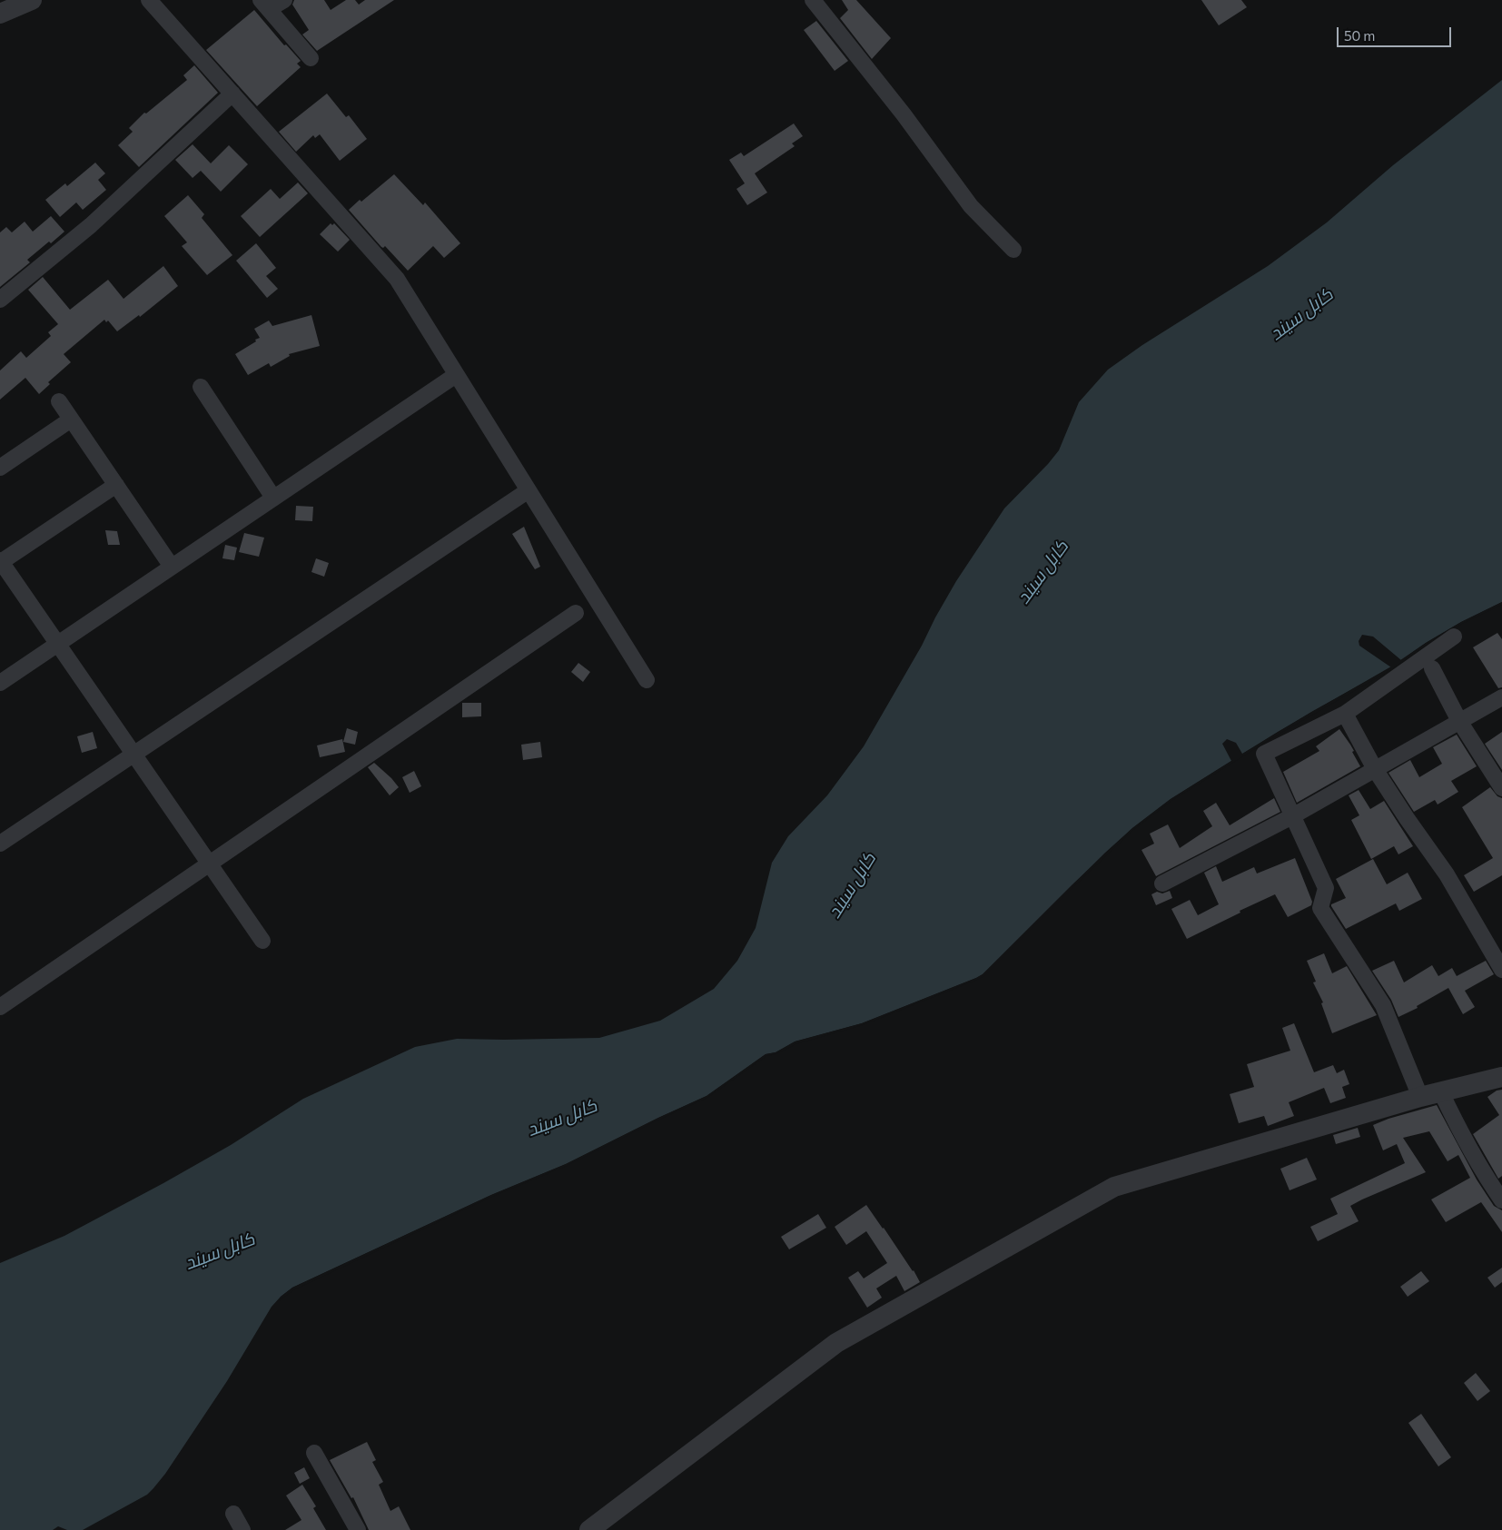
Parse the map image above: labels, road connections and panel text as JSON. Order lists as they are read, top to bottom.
{
  "water": ["کابل سيند"],
  "scale_bar": "50 m"
}
